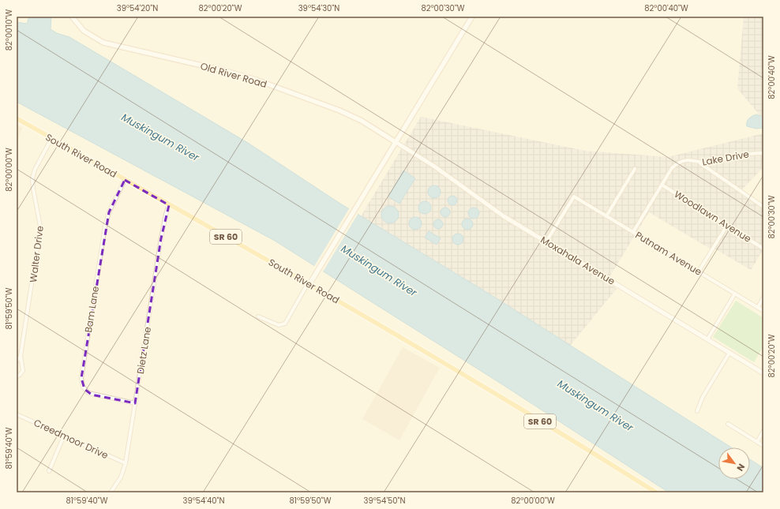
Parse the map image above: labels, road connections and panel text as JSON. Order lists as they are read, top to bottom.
{
  "streets": {
    "main road": ["Old River Road", "South River Road", "SR 60"],
    "street": [
      "Lake Drive",
      "Woodlawn Avenue",
      "Putnam Avenue",
      "Walter Drive",
      "Moxahala Avenue",
      "Bam Lane",
      "Dietz Lane",
      "Creedmoor Drive"
    ]
  },
  "crossings": [
    ["Old River Road", "Moxahala Avenue"],
    ["South River Road", "Walter Drive"],
    ["South River Road", "Bam Lane"],
    ["South River Road", "Dietz Lane"],
    ["Lake Drive", "Woodlawn Avenue"],
    ["Lake Drive", "Putnam Avenue"],
    ["Putnam Avenue", "Moxahala Avenue"],
    ["Bam Lane", "Dietz Lane"],
    ["Dietz Lane", "Creedmoor Drive"]
  ],
  "water": ["Muskingum River"],
  "north": "bottom right",
  "coordinates": [
    "39°54'20\"N",
    "82°00'20\"W",
    "39°54'30\"N",
    "82°00'30\"W",
    "82°00'40\"W",
    "82°00'10\"W",
    "82°00'00\"W",
    "81°59'50\"W",
    "81°59'40\"W",
    "39°54'40\"N",
    "39°54'50\"N"
  ]
}
